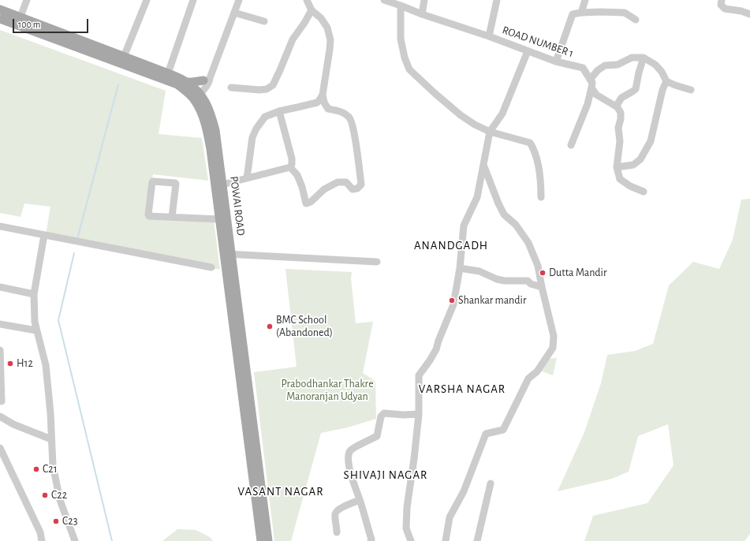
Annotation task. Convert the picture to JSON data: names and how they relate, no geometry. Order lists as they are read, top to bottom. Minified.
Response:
{"streets":{"main road":["POWAI ROAD"],"street":["ROAD NUMBER 1"]},"districts":["ANANDGADH","VARSHA NAGAR","SHIVAJI NAGAR","VASANT NAGAR"],"parks":["Prabodhankar Thakre Manoranjan Udyan"],"places":["Dutta Mandir","Shankar mandir","BMC School (Abandoned)","H12","C21","C22","C23"],"scale_bar":"100 m"}
